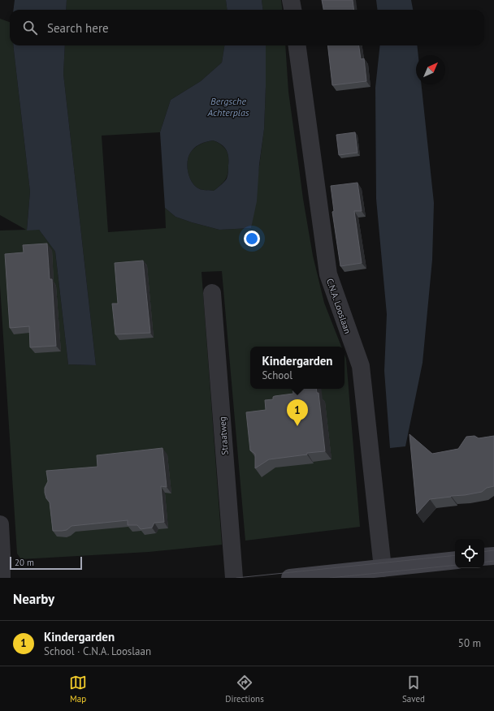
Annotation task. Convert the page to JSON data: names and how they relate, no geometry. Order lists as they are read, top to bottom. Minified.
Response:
{"streets":{"street":["C.N.A. Looslaan","Straatweg"]},"water":["Bergsche Achterplas"],"scale_bar":"20 m","north":"top right","page":{"search":"Search here","popup":["Kindergarden","School"],"pins":"1","scale":"20 m","heading":"Nearby","list":[{"mark":"1","name":"Kindergarden","note":"School · C.N.A. Looslaan","value":"50 m"}],"nav":["Map","Directions","Saved"]}}
